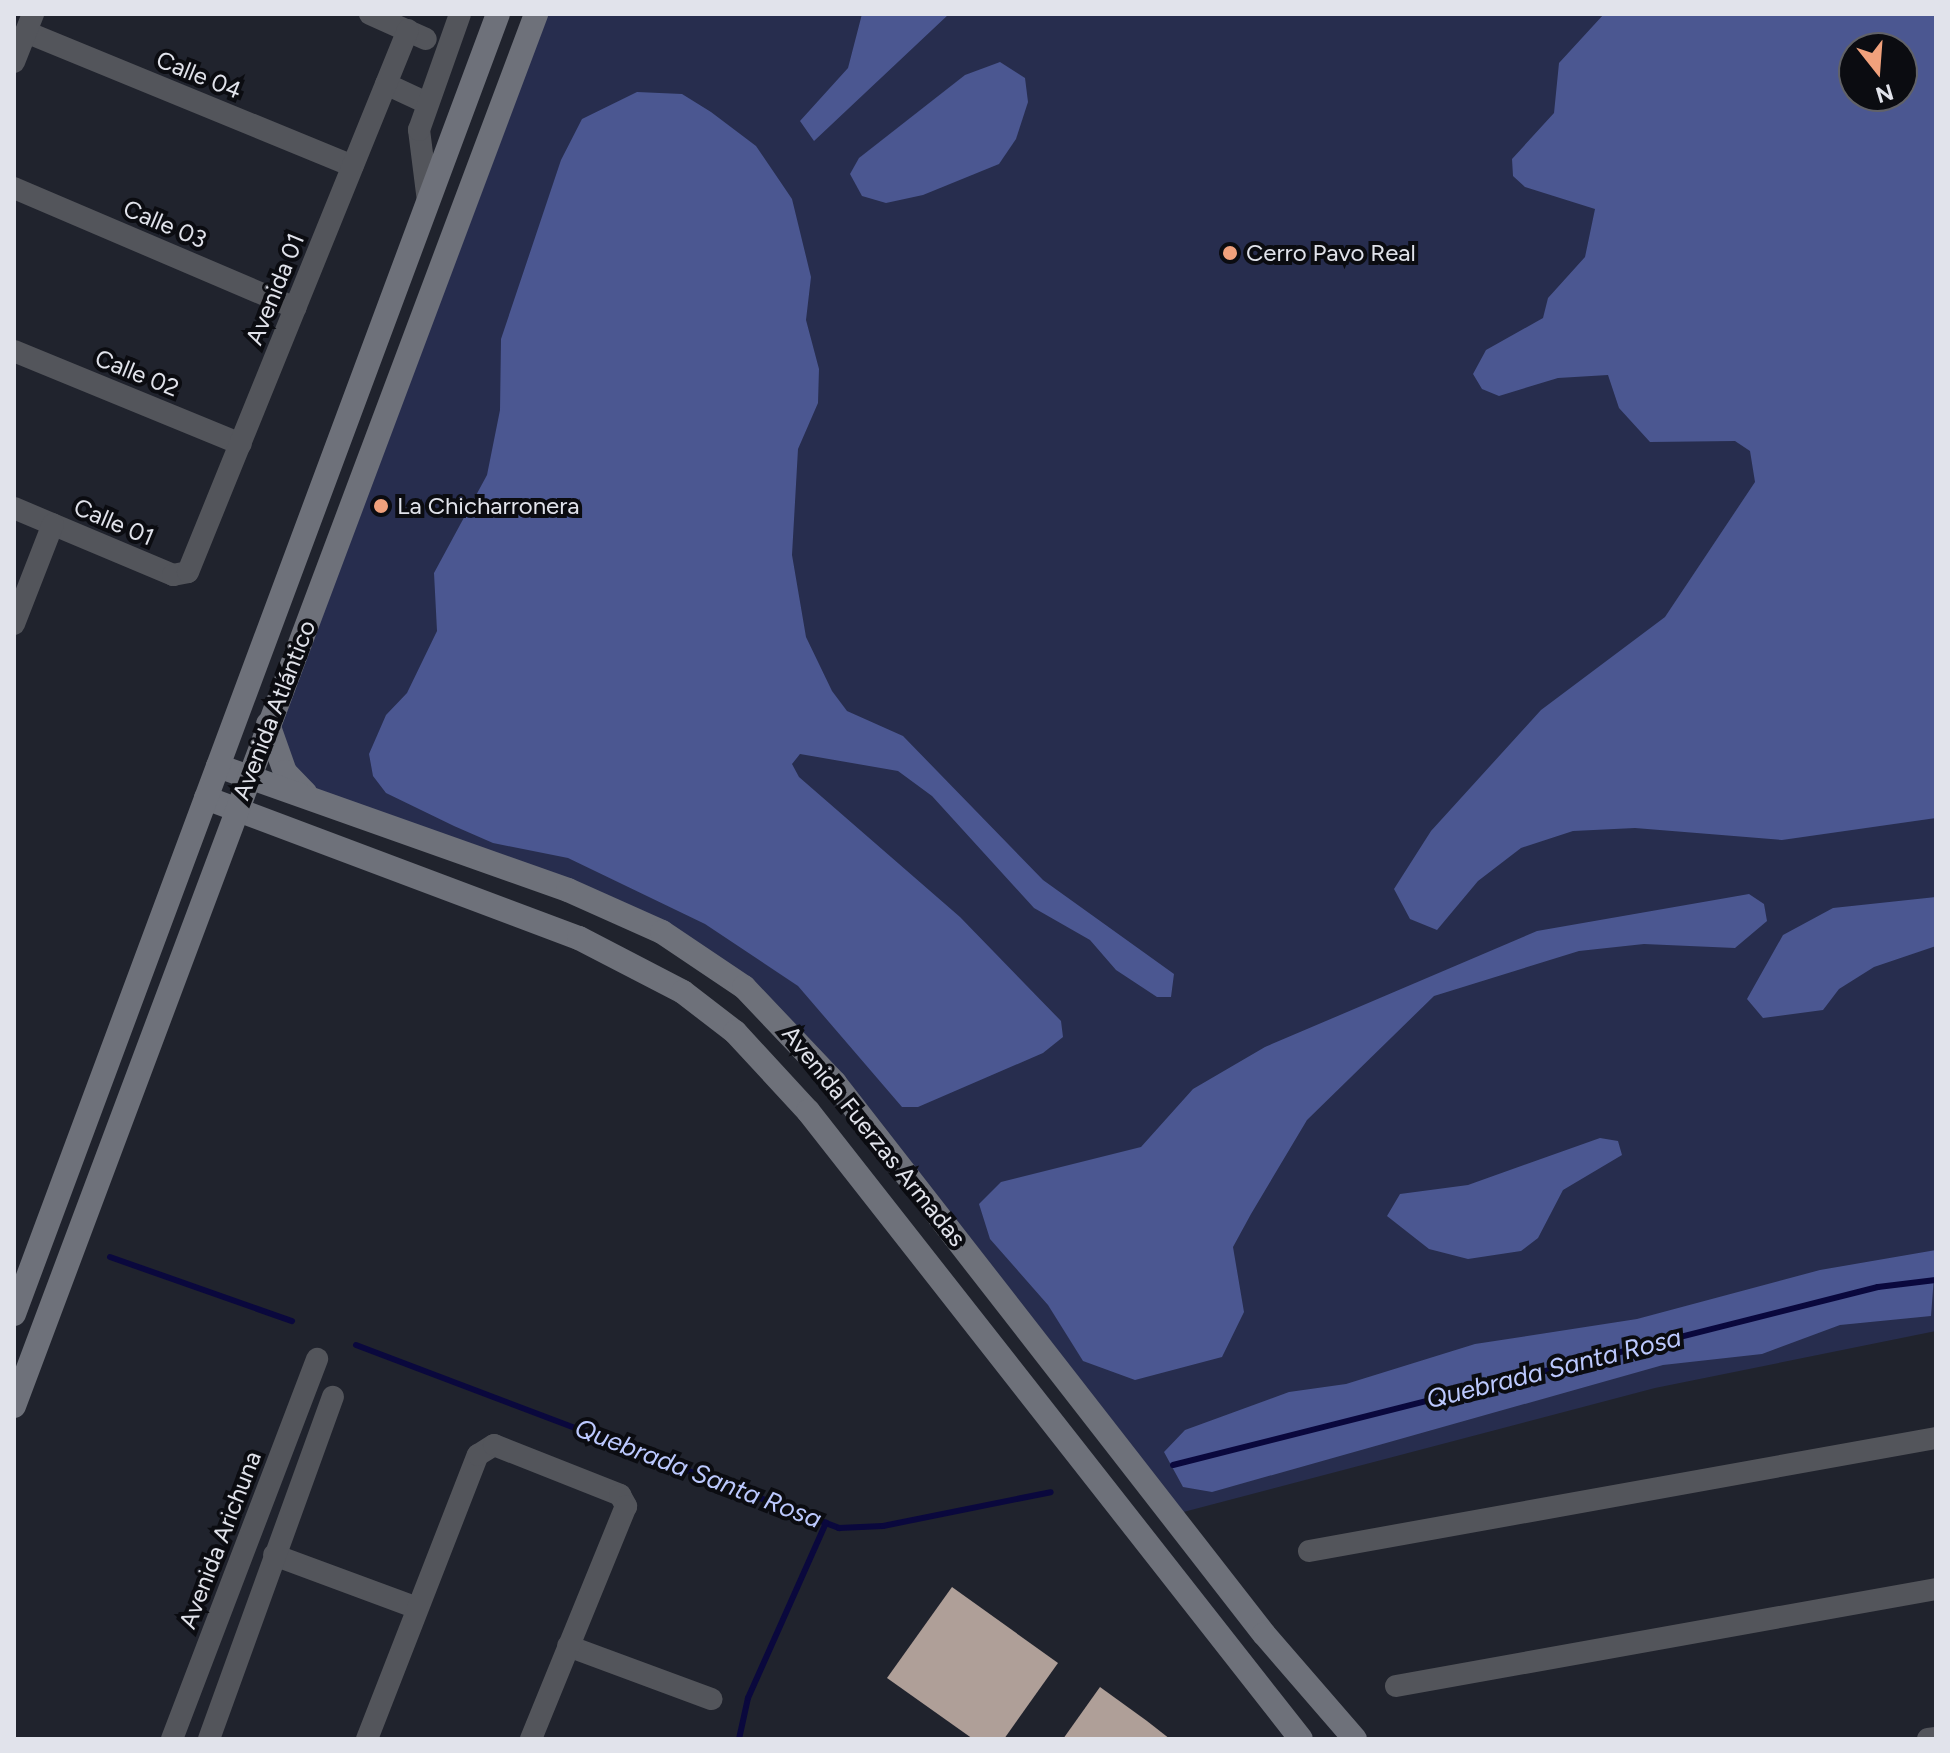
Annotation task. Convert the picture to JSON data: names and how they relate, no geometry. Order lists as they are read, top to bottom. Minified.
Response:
{"streets":{"main road":["Avenida Atlántico","Avenida Fuerzas Armadas"],"street":["Calle 04","Calle 03","Avenida 01","Calle 02","Calle 01","Avenida Arichuna"]},"crossings":[["Calle 04","Avenida 01"],["Calle 03","Avenida 01"],["Avenida 01","Calle 02"],["Avenida 01","Calle 01"],["Avenida Atlántico","Avenida Fuerzas Armadas"]],"water":["Quebrada Santa Rosa"],"places":["Cerro Pavo Real","La Chicharronera"],"north":"bottom"}
